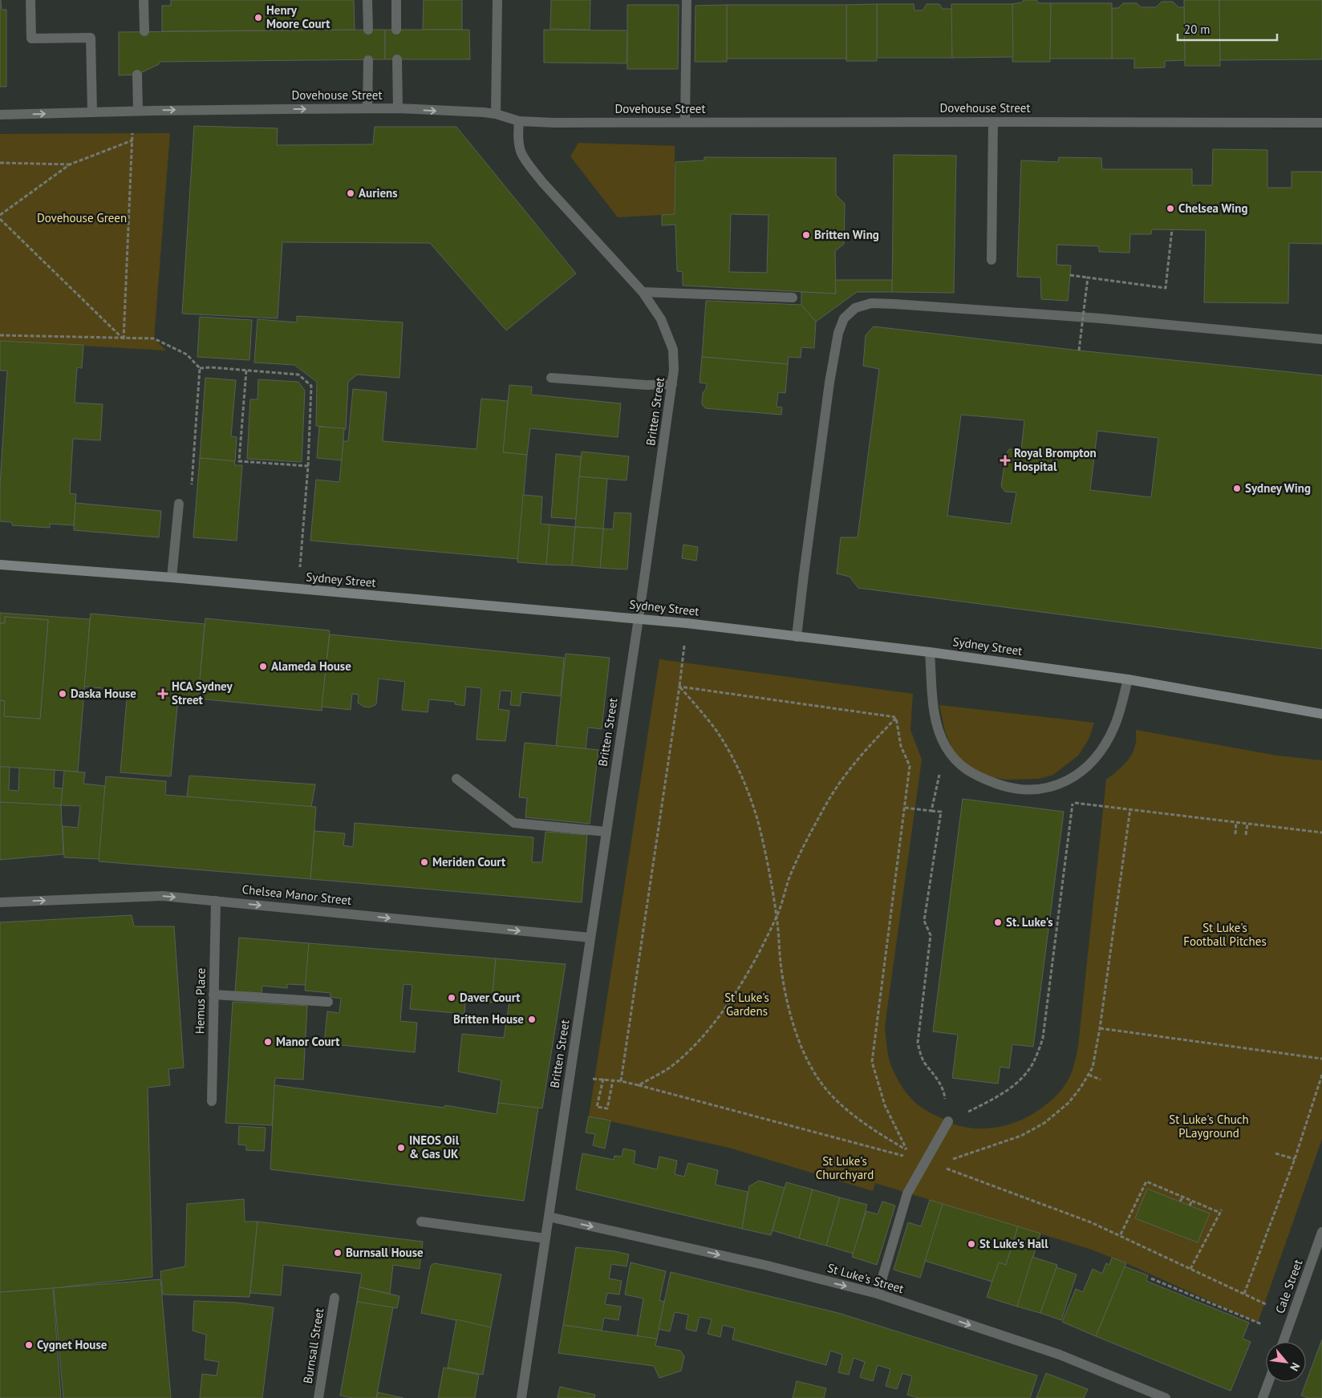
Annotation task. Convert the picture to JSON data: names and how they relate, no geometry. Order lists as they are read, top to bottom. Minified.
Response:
{"streets":{"main road":["Sydney Street"],"street":["Dovehouse Street","Britten Street","Chelsea Manor Street","Hemus Place","St Luke's Street","Cale Street","Burnsall Street"]},"crossings":[["Dovehouse Street","Britten Street"],["Britten Street","Sydney Street"],["Britten Street","Chelsea Manor Street"],["Britten Street","St Luke's Street"],["Chelsea Manor Street","Hemus Place"]],"one_way":["Chelsea Manor Street","St Luke's Street"],"parks":["Dovehouse Green","St Luke's Football Pitches","St Luke's Gardens","St Luke's Chuch PLayground","St Luke's Churchyard"],"places":{"other":["Henry Moore Court","Auriens","Chelsea Wing","Britten Wing","Sydney Wing","Alameda House","Daska House","Meriden Court","St. Luke's","Daver Court","Britten House","Manor Court","INEOS Oil & Gas UK","St Luke's Hall","Burnsall House","Cygnet House"],"health":["Royal Brompton Hospital","HCA Sydney Street"]},"scale_bar":"20 m","north":"bottom right"}
